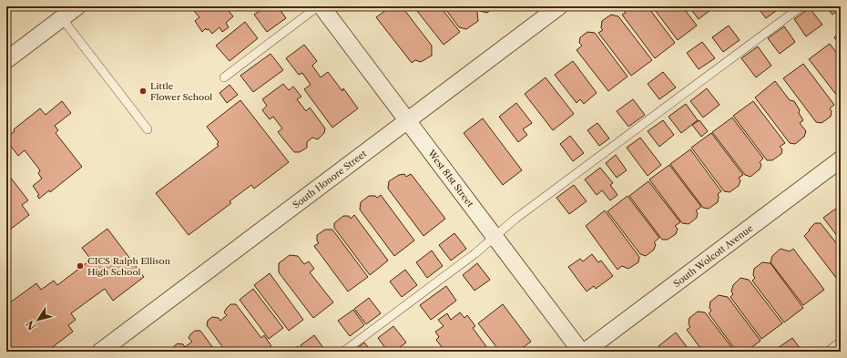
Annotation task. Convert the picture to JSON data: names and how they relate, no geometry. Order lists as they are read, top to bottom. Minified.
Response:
{"streets":{"street":["West 81st Street","South Honore Street","South Wolcott Avenue"]},"crossings":[["West 81st Street","South Honore Street"]],"places":["Little Flower School","CICS Ralph Ellison High School"],"north":"bottom left"}
